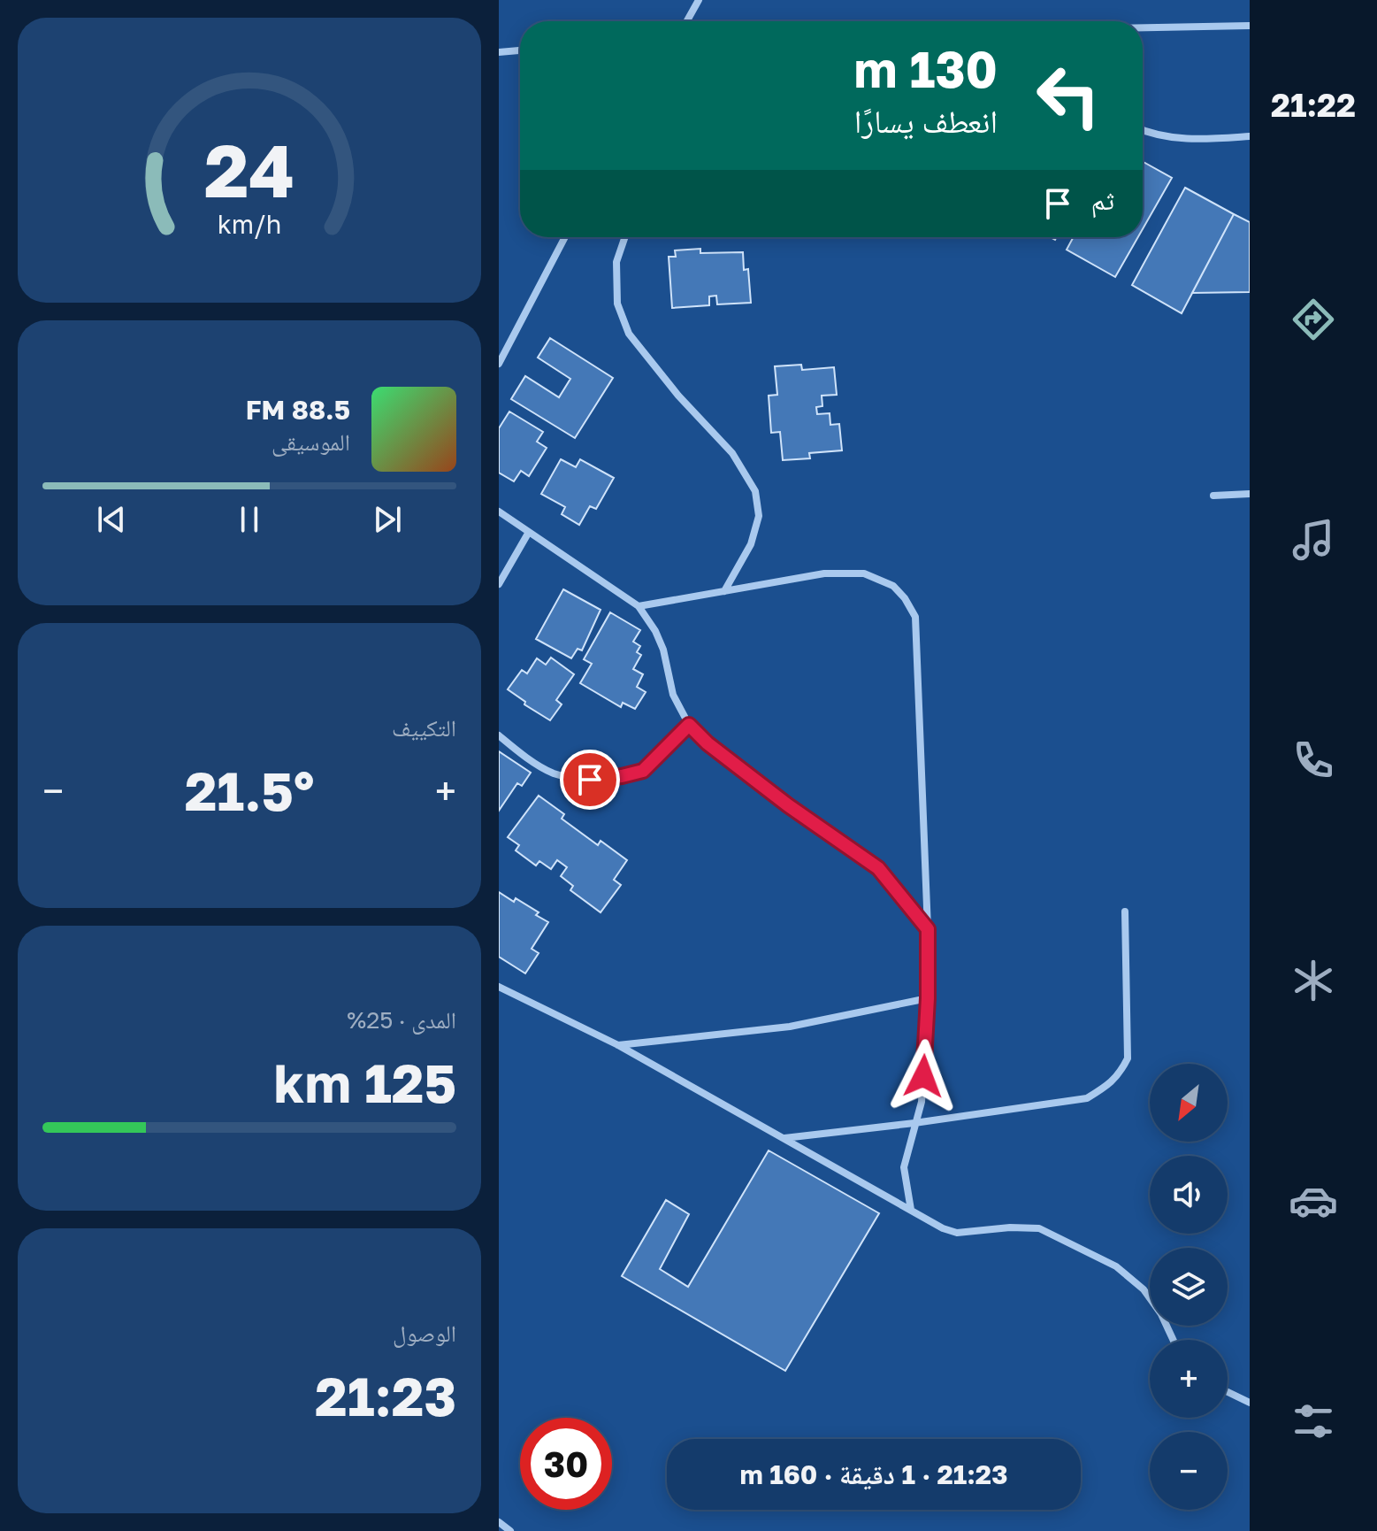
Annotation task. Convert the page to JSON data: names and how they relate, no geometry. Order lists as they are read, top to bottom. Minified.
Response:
{"north":"bottom left","page":{"tabs":"21:22","turn":["130 m","انعطف يسارًا"],"then":"ثم","song":["88.5 FM","الموسيقى"],"tile":["التكييف",["المدى · 25%","125 km"],["الوصول","21:23"]],"heat":["−","21.5°","+"],"map_buttons":["+","−"],"limit":"30","trip":"21:23 · 1 دقيقة · 160 m","gauge":["24","km/h"]}}
